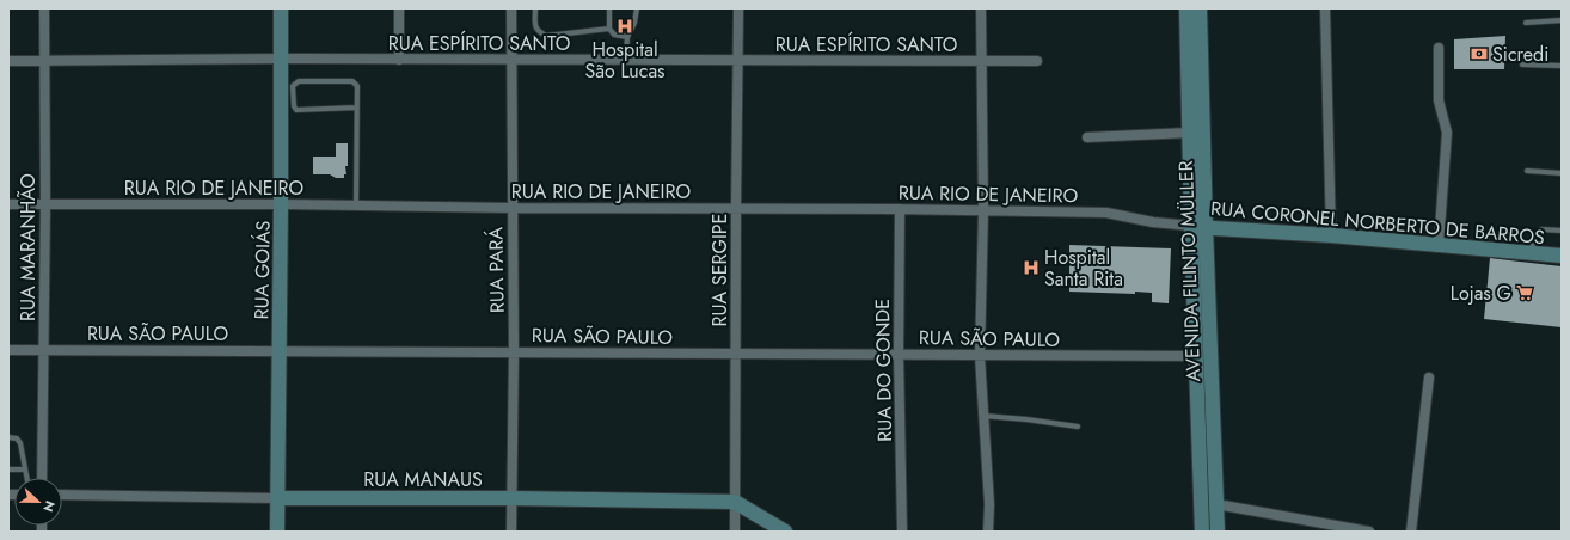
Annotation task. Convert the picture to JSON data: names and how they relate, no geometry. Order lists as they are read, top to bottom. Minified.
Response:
{"streets":{"main road":["RUA CORONEL NORBERTO DE BARROS","RUA GOIÁS","AVENIDA FILINTO MÜLLER","RUA MANAUS"],"street":["RUA ESPÍRITO SANTO","RUA RIO DE JANEIRO","RUA MARANHÃO","RUA PARÁ","RUA SERGIPE","RUA SÃO PAULO","RUA DO GONDE"]},"crossings":[["RUA ESPÍRITO SANTO","RUA MARANHÃO"],["RUA ESPÍRITO SANTO","RUA GOIÁS"],["RUA ESPÍRITO SANTO","RUA PARÁ"],["RUA ESPÍRITO SANTO","RUA SERGIPE"],["RUA RIO DE JANEIRO","RUA CORONEL NORBERTO DE BARROS"],["RUA RIO DE JANEIRO","RUA MARANHÃO"],["RUA RIO DE JANEIRO","RUA GOIÁS"],["RUA RIO DE JANEIRO","RUA PARÁ"],["RUA RIO DE JANEIRO","RUA SERGIPE"],["RUA RIO DE JANEIRO","AVENIDA FILINTO MÜLLER"],["RUA RIO DE JANEIRO","RUA DO GONDE"],["RUA CORONEL NORBERTO DE BARROS","AVENIDA FILINTO MÜLLER"],["RUA MARANHÃO","RUA SÃO PAULO"],["RUA GOIÁS","RUA SÃO PAULO"],["RUA GOIÁS","RUA MANAUS"],["RUA PARÁ","RUA SÃO PAULO"],["RUA PARÁ","RUA MANAUS"],["RUA SERGIPE","RUA SÃO PAULO"],["RUA SERGIPE","RUA MANAUS"],["AVENIDA FILINTO MÜLLER","RUA SÃO PAULO"],["RUA SÃO PAULO","RUA DO GONDE"]],"places":{"hospital":["Hospital São Lucas","Hospital Santa Rita"],"bank":["Sicredi"],"supermarket":["Lojas G"]},"north":"right"}
